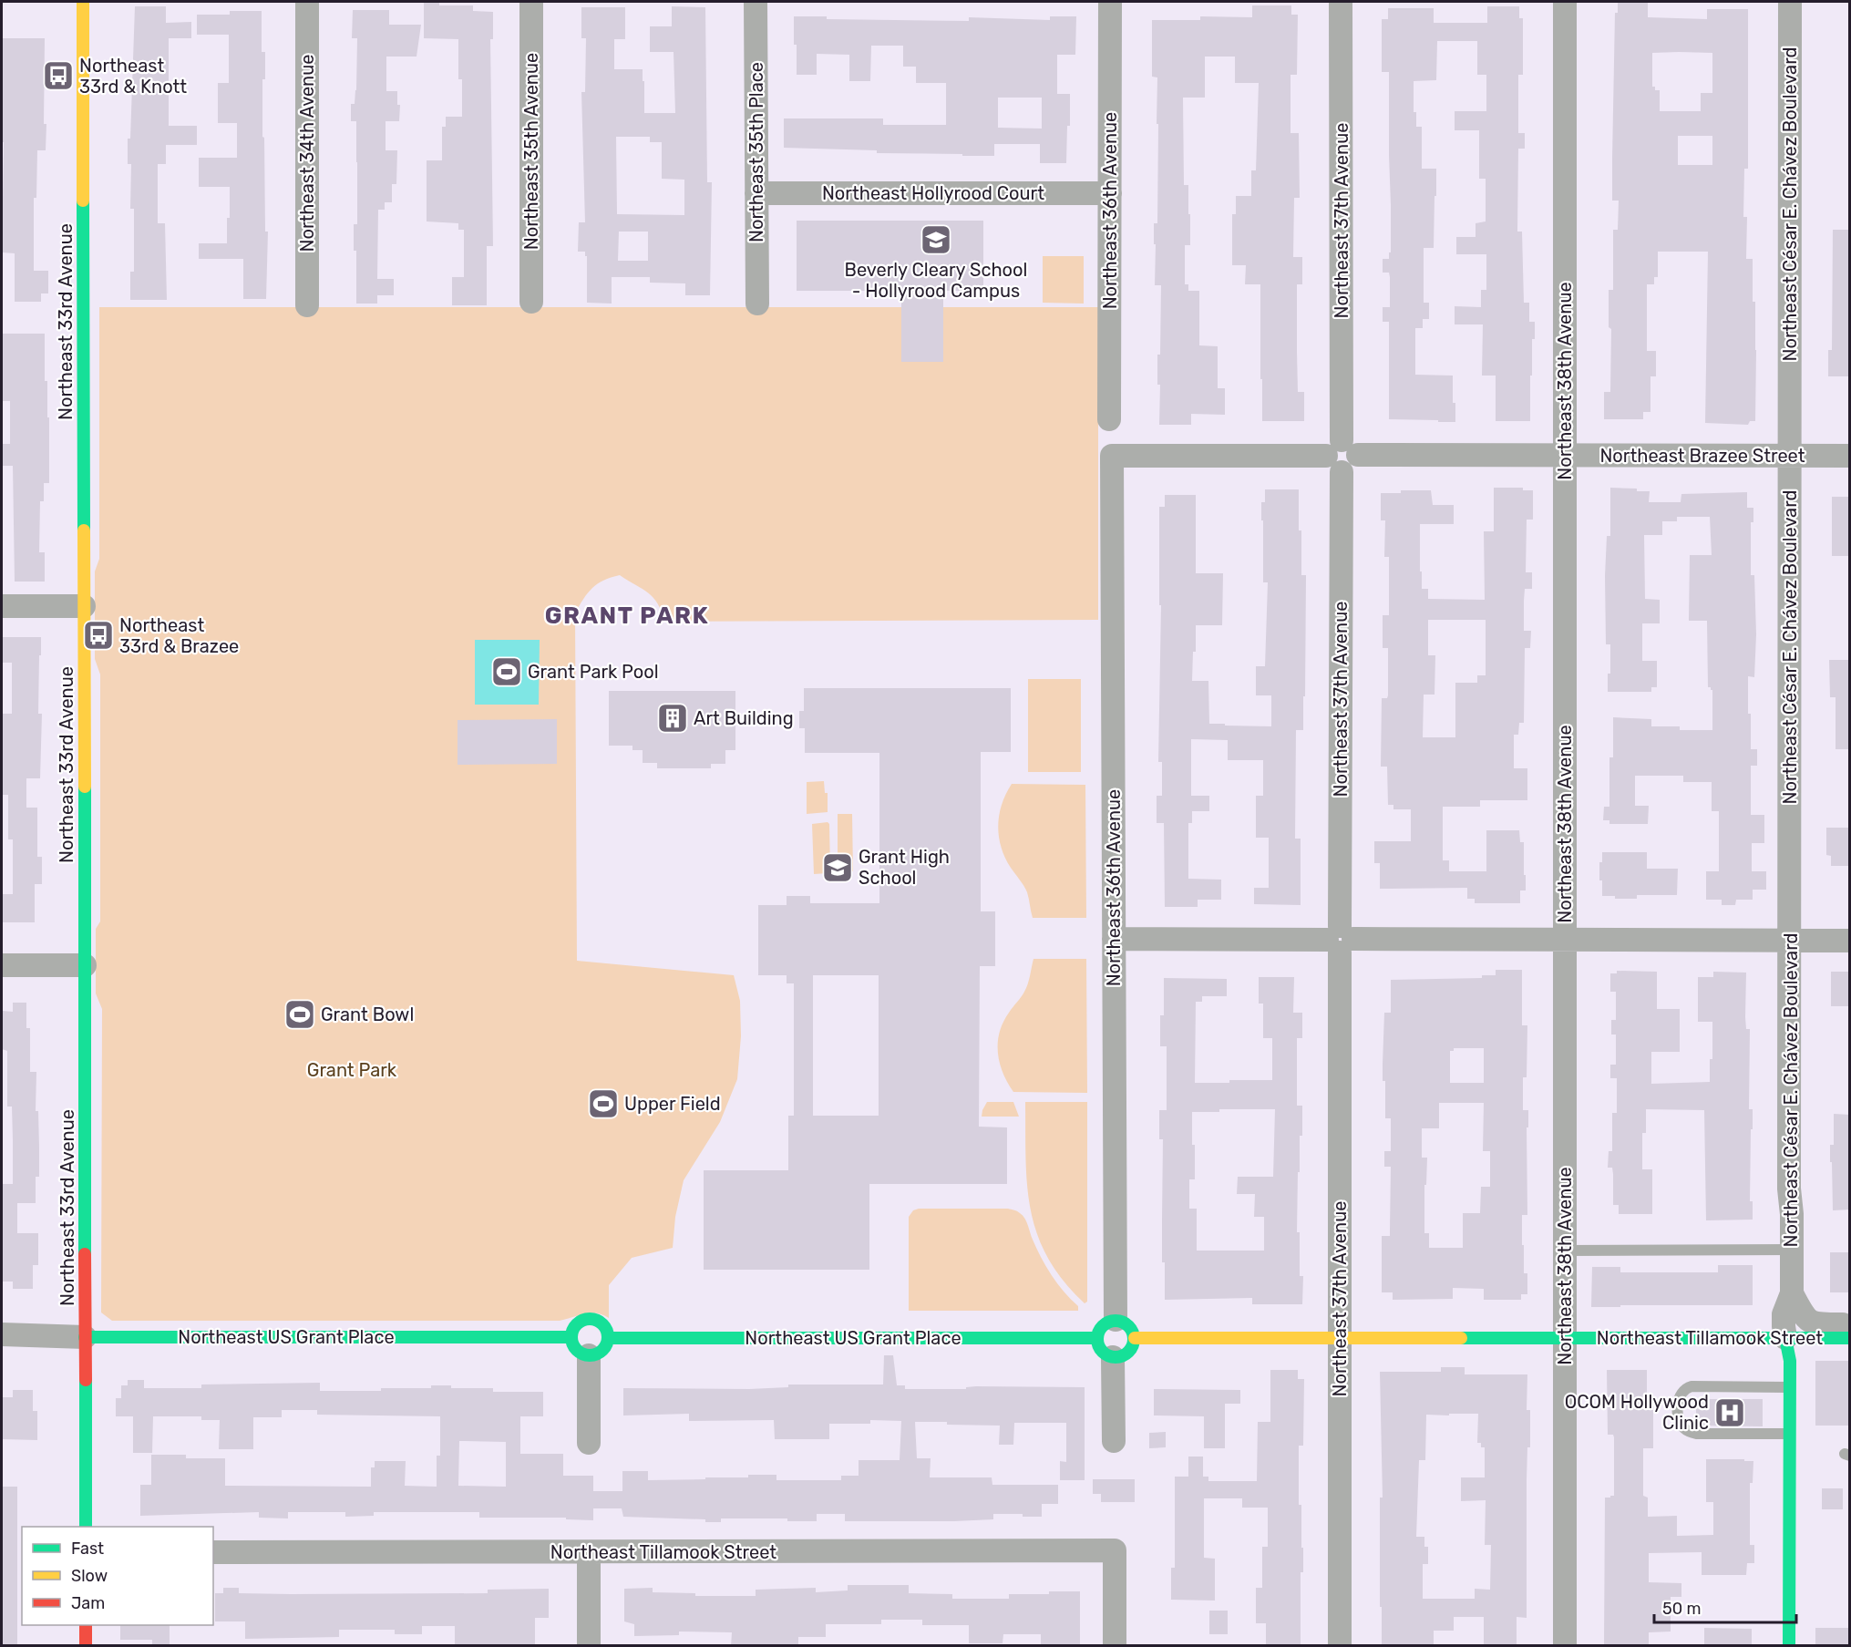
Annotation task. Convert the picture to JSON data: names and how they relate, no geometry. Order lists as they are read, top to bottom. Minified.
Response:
{"streets":{"street":["Northeast 35th Avenue","Northeast 35th Place","Northeast 34th Avenue","Northeast Hollyrood Court","Northeast César E. Chávez Boulevard","Northeast 36th Avenue","Northeast 37th Avenue","Northeast 33rd Avenue","Northeast 38th Avenue","Northeast Brazee Street","Northeast US Grant Place","Northeast Tillamook Street"]},"crossings":[["Northeast 35th Place","Northeast Hollyrood Court"],["Northeast Hollyrood Court","Northeast 36th Avenue"],["Northeast César E. Chávez Boulevard","Northeast Brazee Street"],["Northeast César E. Chávez Boulevard","Northeast Tillamook Street"],["Northeast 36th Avenue","Northeast Brazee Street"],["Northeast 36th Avenue","Northeast US Grant Place"],["Northeast 37th Avenue","Northeast Brazee Street"],["Northeast 37th Avenue","Northeast Tillamook Street"],["Northeast 33rd Avenue","Northeast US Grant Place"],["Northeast 38th Avenue","Northeast Brazee Street"],["Northeast 38th Avenue","Northeast Tillamook Street"]],"districts":["GRANT PARK"],"parks":["Grant Park"],"places":{"bus stop":["Northeast 33rd & Knott","Northeast 33rd & Brazee"],"school or university":["Beverly Cleary School - Hollyrood Campus","Grant High School"],"sports":["Grant Park Pool","Grant Bowl","Upper Field"],"building":["Art Building"],"hospital":["OCOM Hollywood Clinic"]},"legend":["Fast","Slow","Jam"],"scale_bar":"50 m"}
